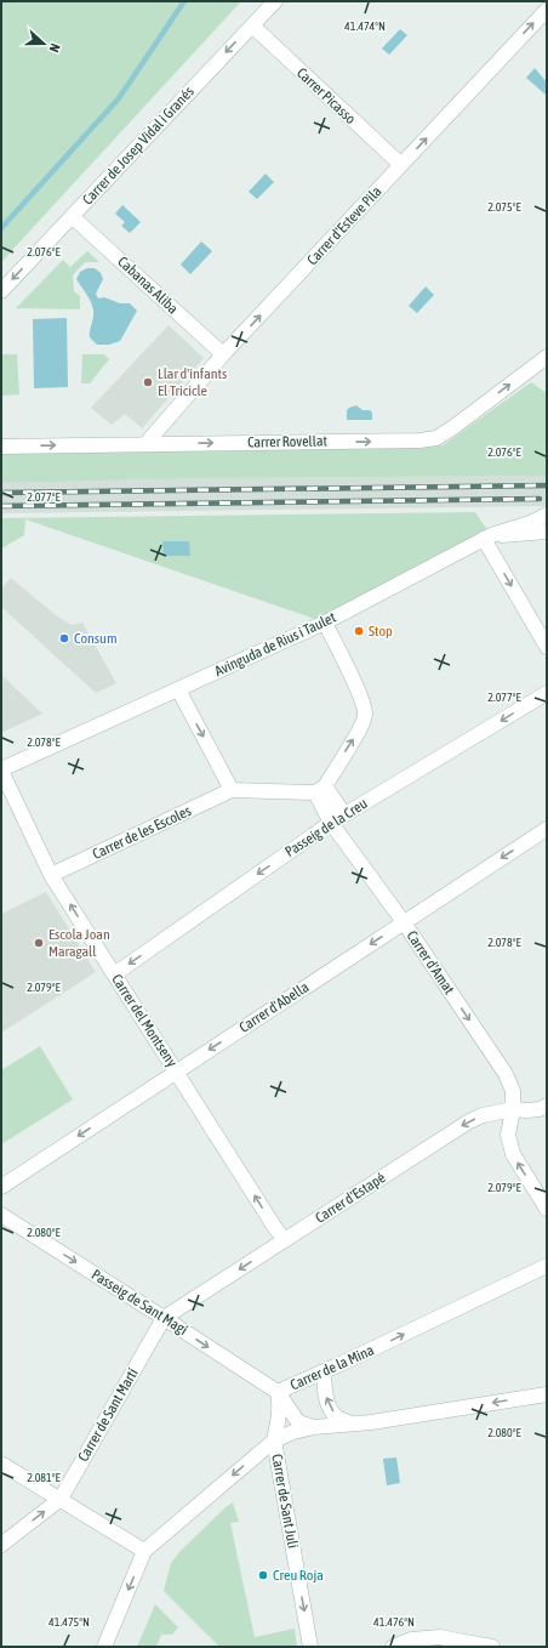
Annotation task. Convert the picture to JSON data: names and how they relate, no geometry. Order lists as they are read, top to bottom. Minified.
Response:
{"streets":{"street":["Carrer Picasso","Carrer de Josep Vidal i Granés","Carrer d'Esteve Pila","Cabanas Aliba","Carrer Rovellat","Avinguda de Rius i Taulet","Passeig de la Creu","Carrer de les Escoles","Carrer d'Amat","Carrer d'Abella","Carrer del Montseny","Carrer d'Estapé","Passeig de Sant Magí","Carrer de la Mina","Carrer de Sant Martí","Carrer de Sant Juli"]},"crossings":[["Carrer Picasso","Carrer de Josep Vidal i Granés"],["Carrer Picasso","Carrer d'Esteve Pila"],["Carrer de Josep Vidal i Granés","Cabanas Aliba"],["Carrer d'Esteve Pila","Cabanas Aliba"],["Carrer d'Esteve Pila","Carrer Rovellat"],["Avinguda de Rius i Taulet","Carrer del Montseny"],["Passeig de la Creu","Carrer d'Amat"],["Passeig de la Creu","Carrer del Montseny"],["Carrer de les Escoles","Carrer del Montseny"],["Carrer d'Amat","Carrer d'Abella"],["Carrer d'Amat","Carrer d'Estapé"],["Carrer d'Abella","Carrer del Montseny"],["Carrer del Montseny","Carrer d'Estapé"],["Carrer d'Estapé","Passeig de Sant Magí"],["Carrer d'Estapé","Carrer de Sant Martí"],["Passeig de Sant Magí","Carrer de la Mina"],["Passeig de Sant Magí","Carrer de Sant Martí"],["Carrer de la Mina","Carrer de Sant Juli"]],"one_way":["Carrer de Josep Vidal i Granés","Carrer d'Esteve Pila","Carrer Rovellat","Passeig de la Creu","Carrer d'Abella","Carrer del Montseny","Carrer d'Estapé","Passeig de Sant Magí","Carrer de Sant Juli"],"places":["Llar d'infants El Tricicle","Stop","Consum","Escola Joan Maragall","Creu Roja"],"north":"right","coordinates":["41.474°N","2.075°E","2.076°E","2.077°E","2.078°E","2.079°E","2.080°E","2.081°E","41.475°N","41.476°N"]}
